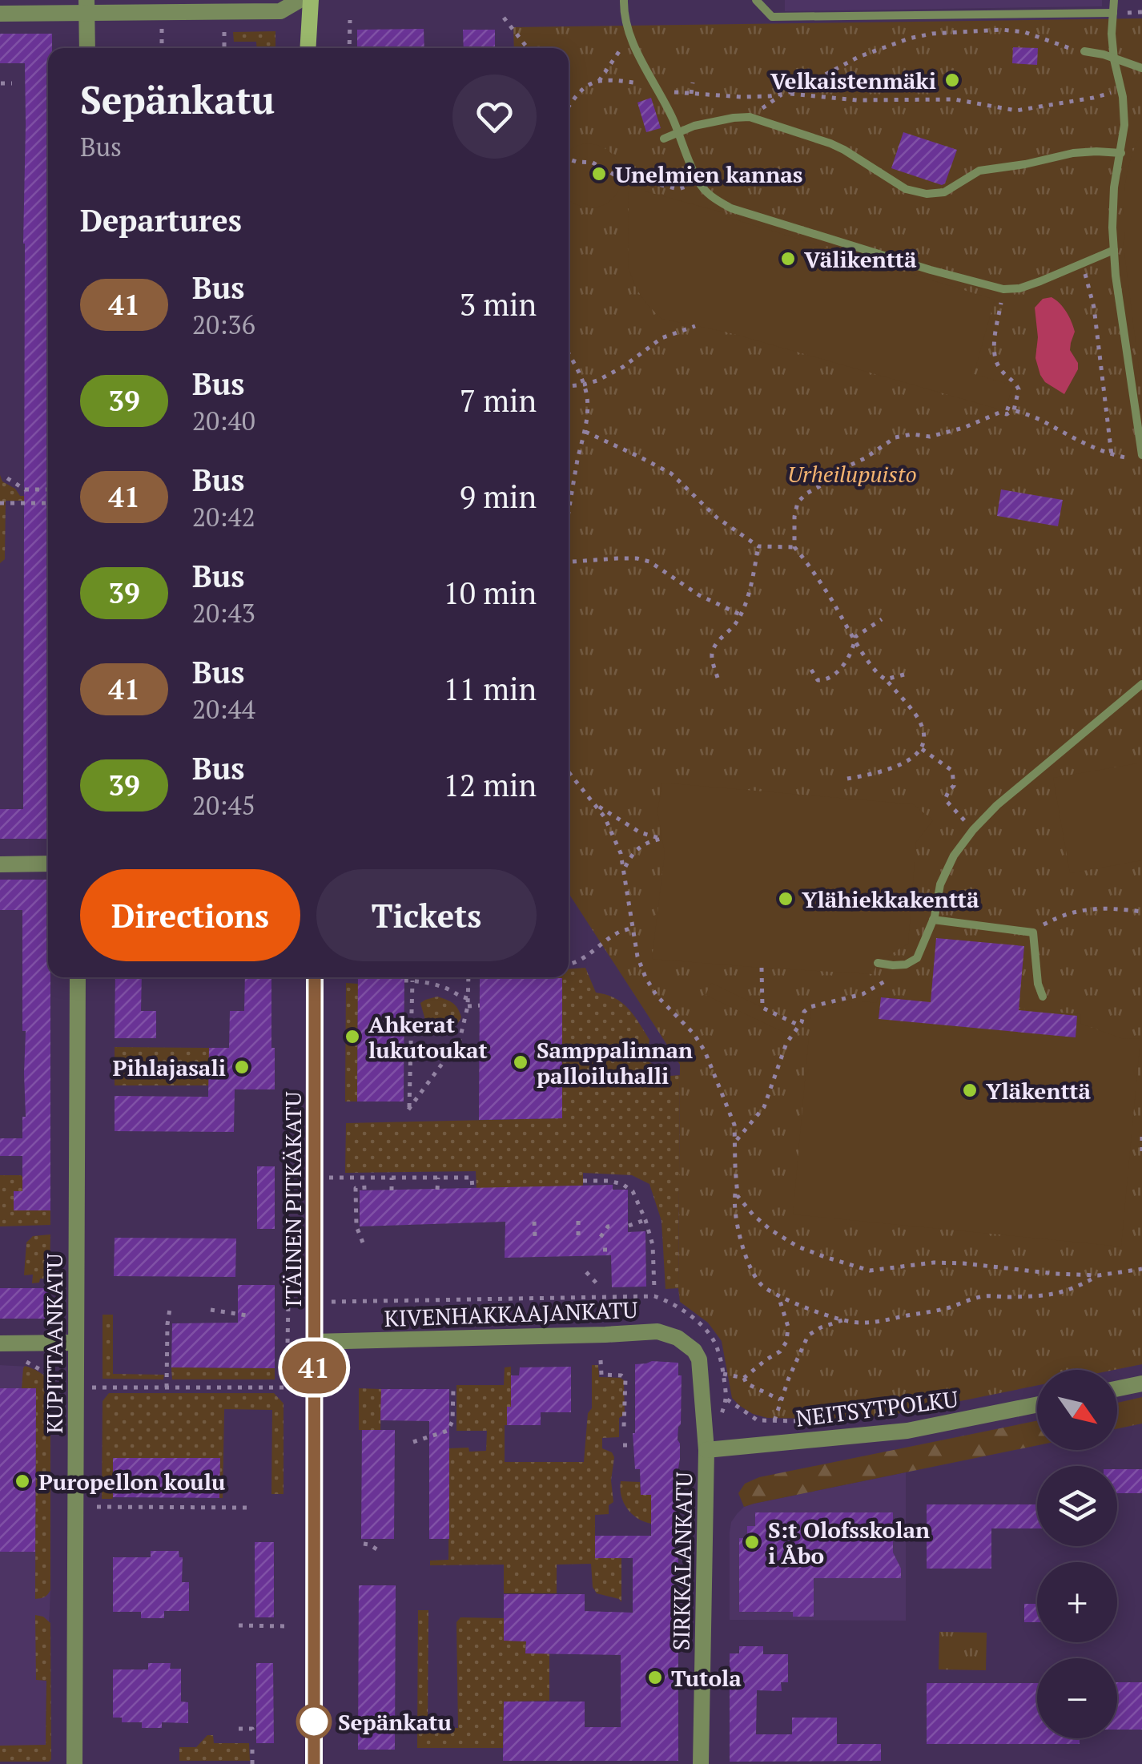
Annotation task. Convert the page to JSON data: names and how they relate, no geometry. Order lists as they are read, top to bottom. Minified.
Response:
{"streets":{"main road":["ITÄINEN PITKÄKATU"],"street":["KIVENHAKKAAJANKATU","KUPITTAANKATU","NEITSYTPOLKU","SIRKKALANKATU"]},"crossings":[["ITÄINEN PITKÄKATU","KIVENHAKKAAJANKATU"],["KIVENHAKKAAJANKATU","SIRKKALANKATU"],["NEITSYTPOLKU","SIRKKALANKATU"]],"parks":["Urheilupuisto"],"places":["Velkaistenmäki","Unelmien kannas","Välikenttä","Ylähiekkakenttä","Ahkerat lukutoukat","Samppalinnan palloiluhalli","Pihlajasali","Yläkenttä","Puropellon koulu","S:t Olofsskolan i Åbo","Tutola","Sepänkatu"],"lines":["bus line 41"],"north":"bottom right","page":{"on_map":"41","heading":[["Sepänkatu","Bus"],"Departures"],"list":[{"mark":"41","name":"Bus","note":"20:36","value":"3 min"},{"mark":"39","name":"Bus","note":"20:40","value":"7 min"},{"mark":"41","name":"Bus","note":"20:42","value":"9 min"},{"mark":"39","name":"Bus","note":"20:43","value":"10 min"},{"mark":"41","name":"Bus","note":"20:44","value":"11 min"},{"mark":"39","name":"Bus","note":"20:45","value":"12 min"}],"buttons":["Directions","Tickets"],"map_buttons":["+","−"]}}
